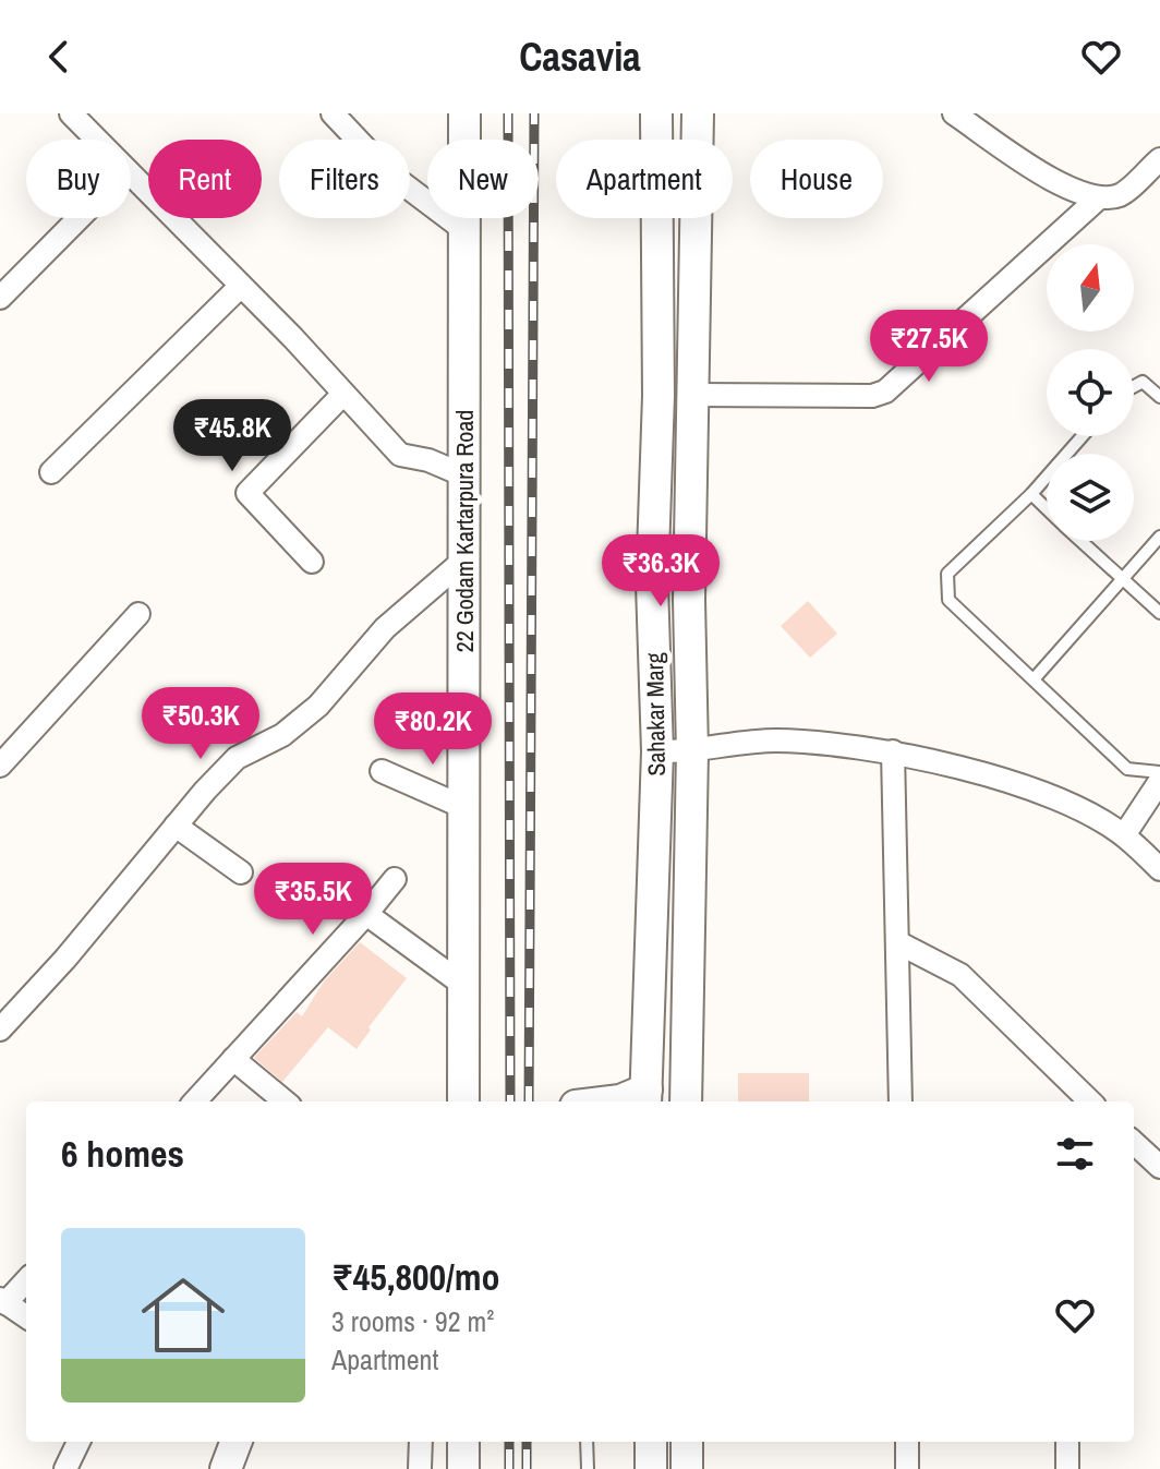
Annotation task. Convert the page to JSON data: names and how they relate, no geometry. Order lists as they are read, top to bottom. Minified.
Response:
{"streets":{"street":["22 Godam Kartarpura Road","Sahakar Marg"]},"north":"top","page":{"header":"Casavia","chip":["Buy","Rent","Filters","New","Apartment","House"],"price":["₹27.5K","₹45.8K","₹36.3K","₹50.3K","₹80.2K","₹35.5K"],"heading":"6 homes","list":[{"name":"₹45,800/mo","note":"3 rooms · 92 m² · Apartment"}]}}
